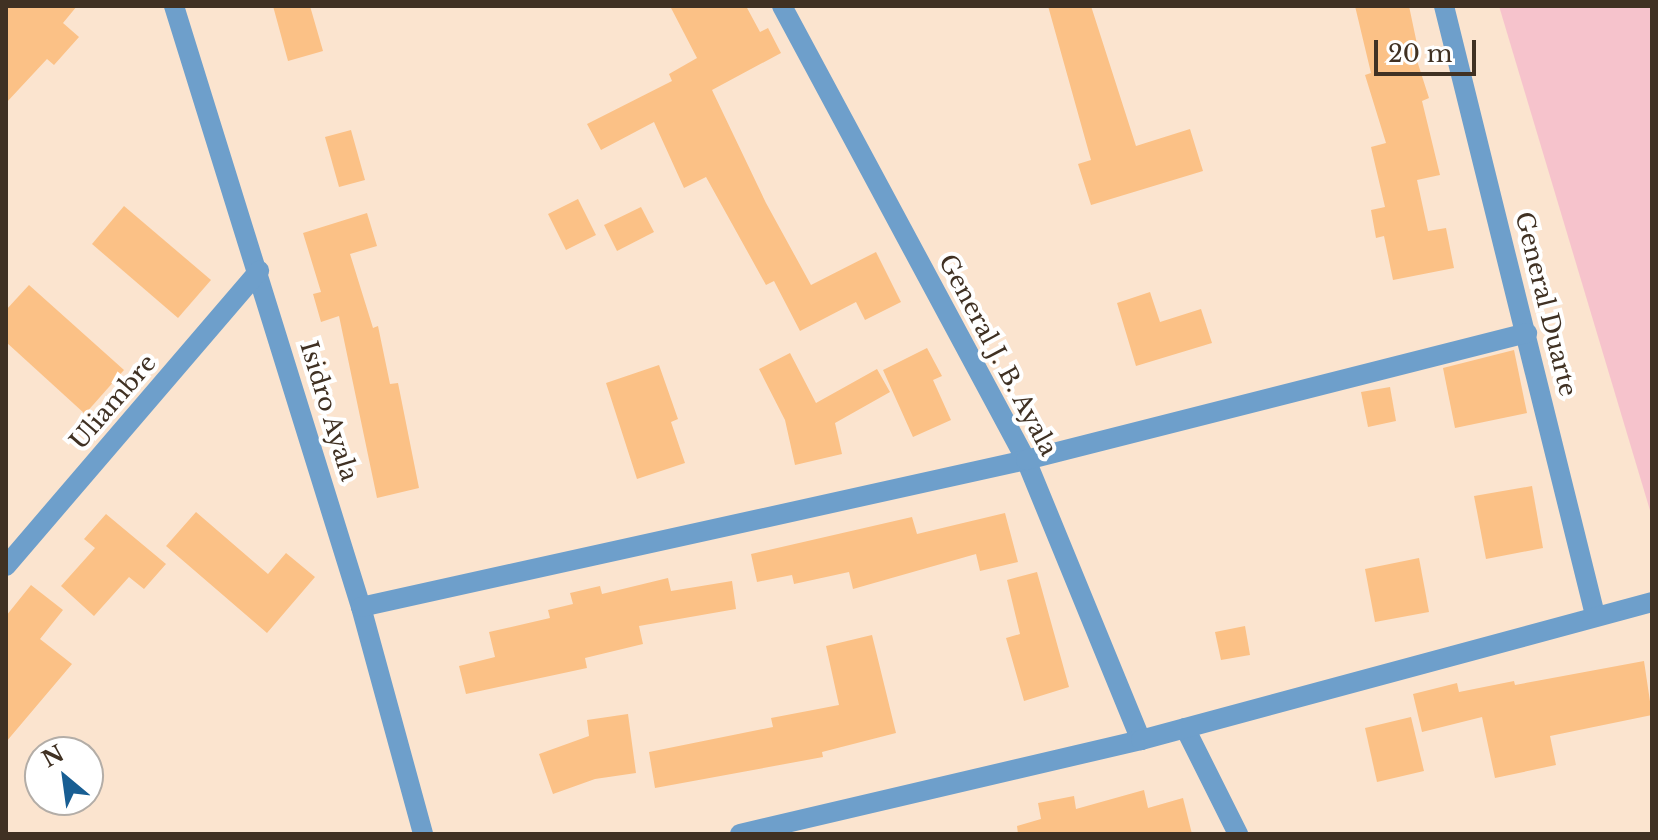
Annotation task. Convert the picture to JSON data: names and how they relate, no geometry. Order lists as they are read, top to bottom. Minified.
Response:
{"streets":{"street":["General Duarte","General J. B. Ayala","Uliambre","Isidro Ayala"]},"crossings":[["Uliambre","Isidro Ayala"]],"scale_bar":"20 m","north":"top left"}
